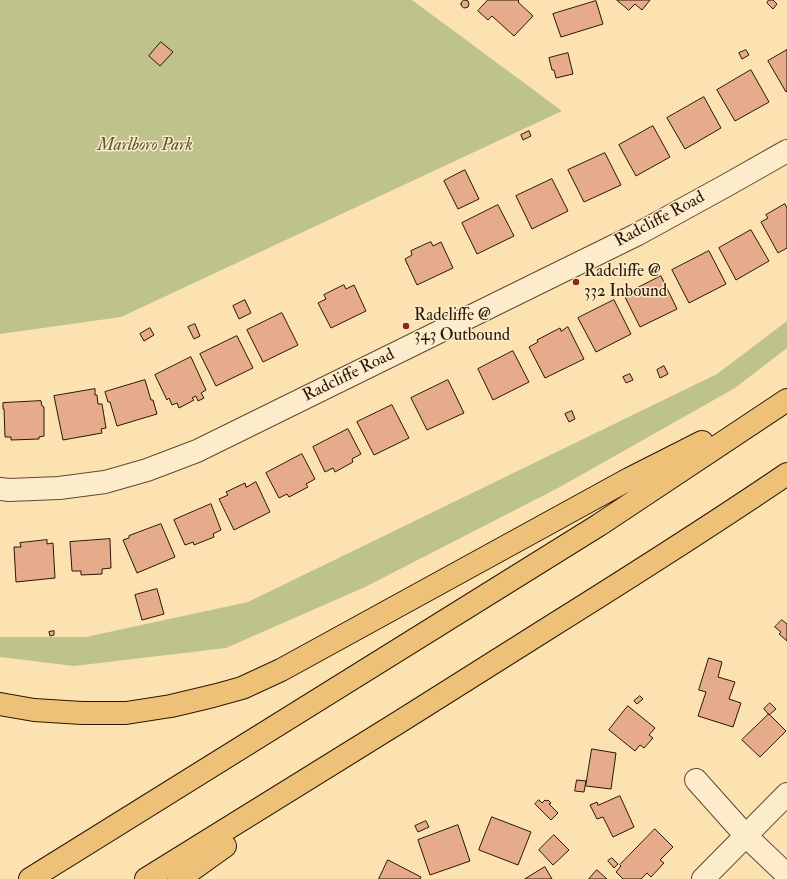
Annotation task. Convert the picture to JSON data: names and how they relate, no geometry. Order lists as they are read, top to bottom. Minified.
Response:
{"streets":{"street":["Radcliffe Road"]},"parks":["Marlboro Park"],"places":["Radcliffe @ 332 Inbound","Radcliffe @ 343 Outbound"]}
